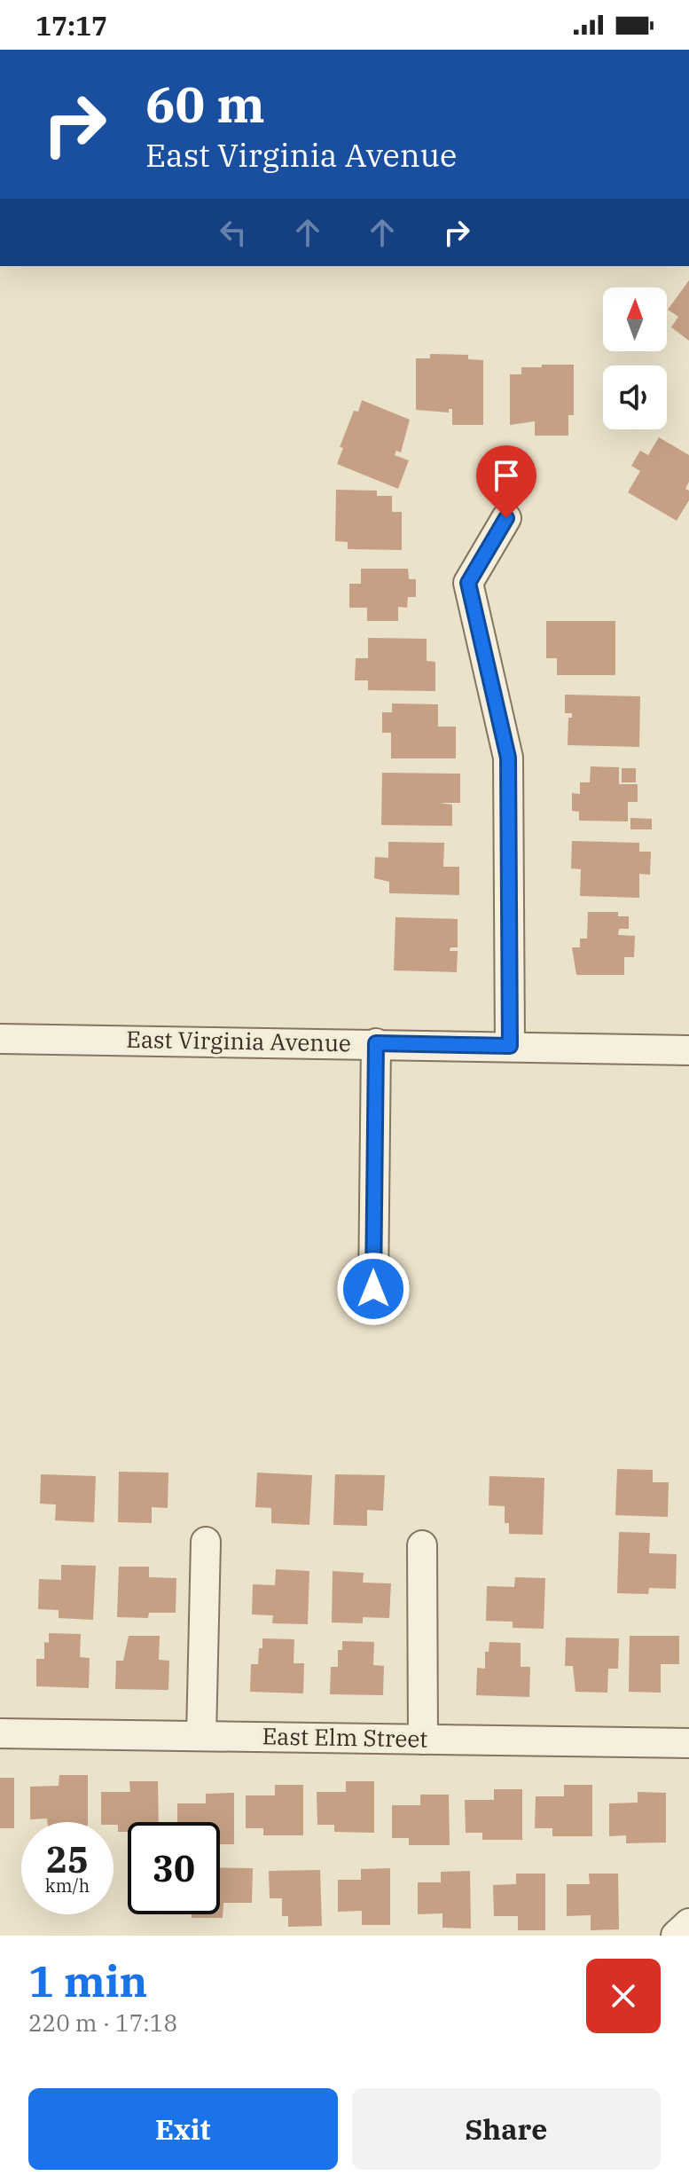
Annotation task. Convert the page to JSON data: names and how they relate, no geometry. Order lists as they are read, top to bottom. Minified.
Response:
{"streets":{"street":["East Virginia Avenue","East Elm Street"]},"north":"top","page":{"status":"17:17","turn":["60 m","East Virginia Avenue"],"speed":"25 km/h","limit":"30","heading":["1 min","220 m · 17:18"],"buttons":["Exit","Share"]}}
